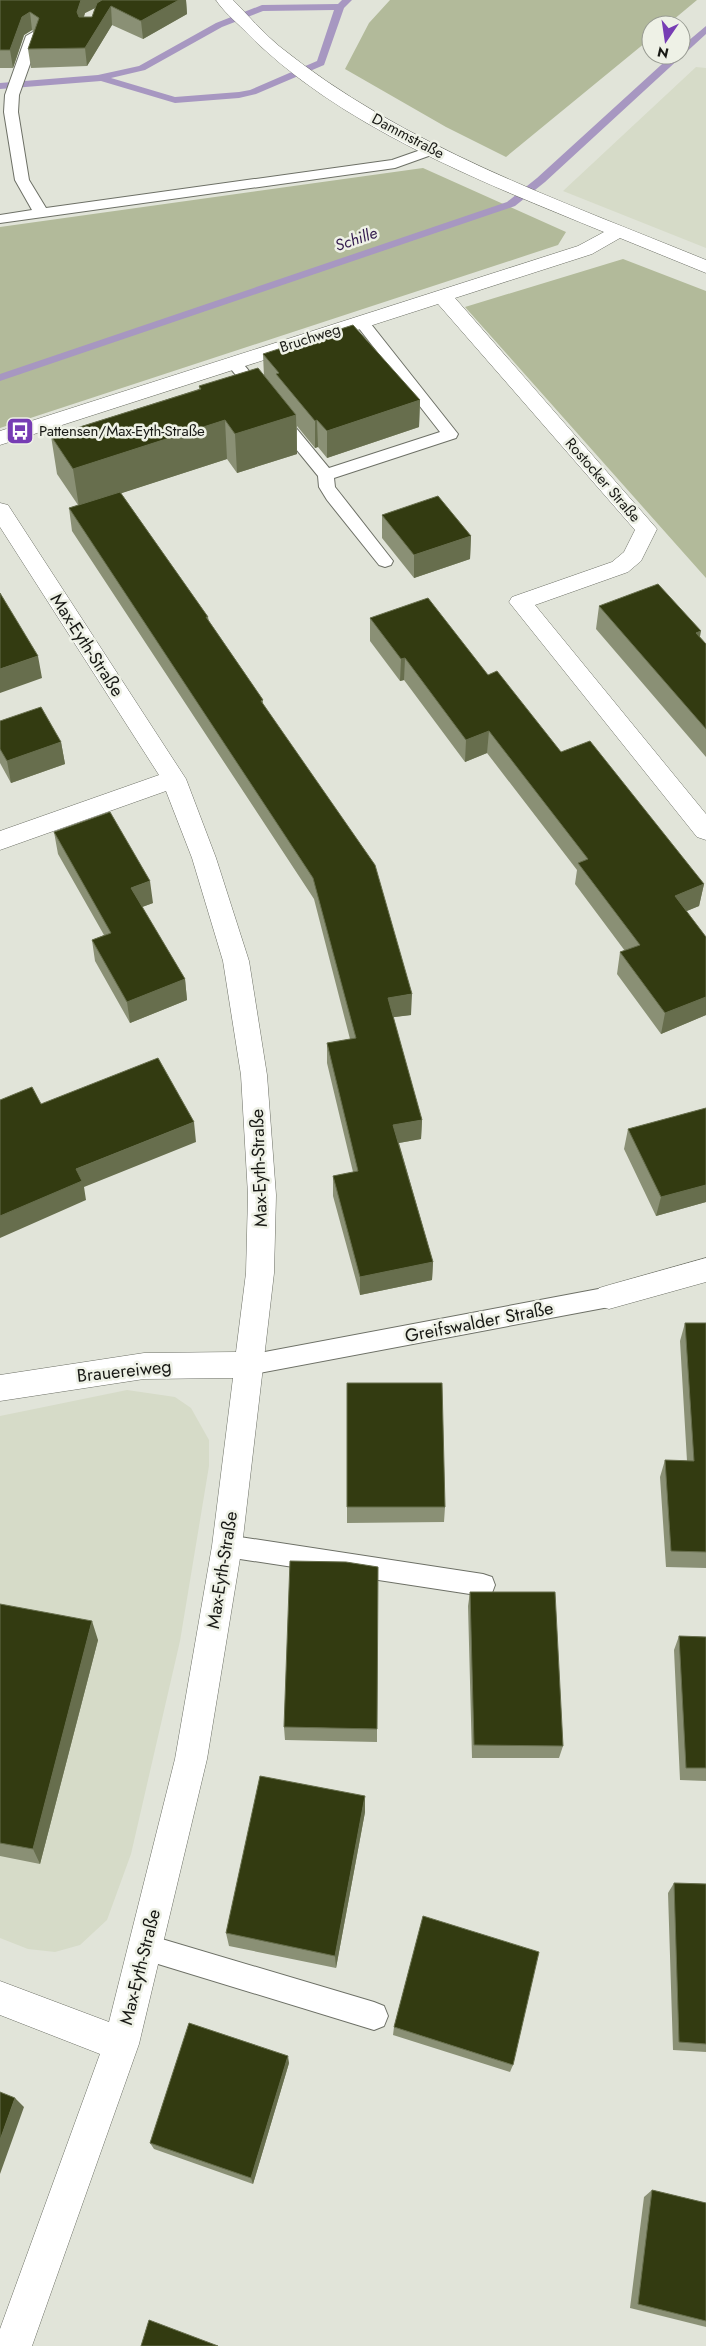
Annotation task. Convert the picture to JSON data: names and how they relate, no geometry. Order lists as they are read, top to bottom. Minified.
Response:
{"streets":{"street":["Dammstraße","Bruchweg","Rostocker Straße","Max-Eyth-Straße","Greifswalder Straße","Brauereiweg"]},"crossings":[["Dammstraße","Bruchweg"],["Bruchweg","Rostocker Straße"],["Max-Eyth-Straße","Greifswalder Straße"],["Max-Eyth-Straße","Brauereiweg"],["Greifswalder Straße","Brauereiweg"]],"water":["Schille"],"places":{"bus stop":["Pattensen/Max-Eyth-Straße"]},"north":"bottom"}
